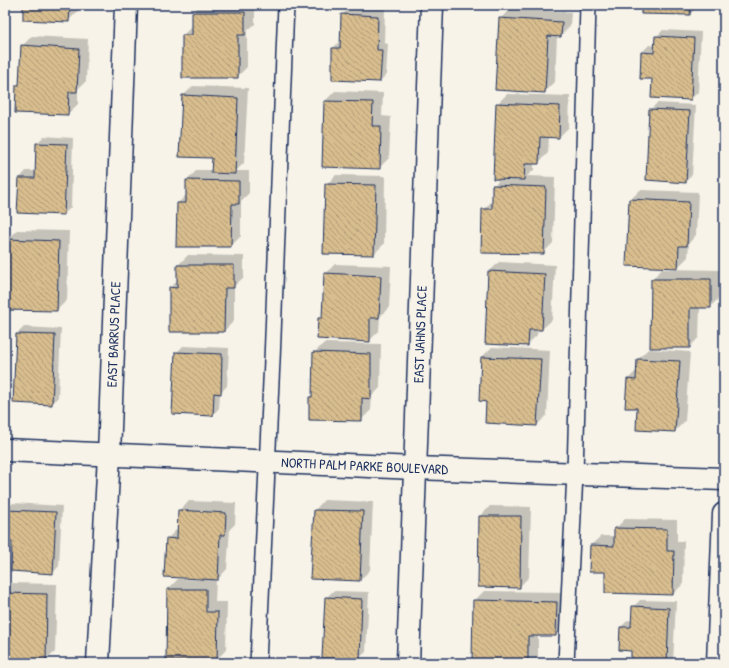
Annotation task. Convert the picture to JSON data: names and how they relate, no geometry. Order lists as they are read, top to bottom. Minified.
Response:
{"streets":{"street":["EAST BARRUS PLACE","EAST JAHNS PLACE","NORTH PALM PARKE BOULEVARD"]},"crossings":[["EAST BARRUS PLACE","NORTH PALM PARKE BOULEVARD"],["EAST JAHNS PLACE","NORTH PALM PARKE BOULEVARD"]]}
